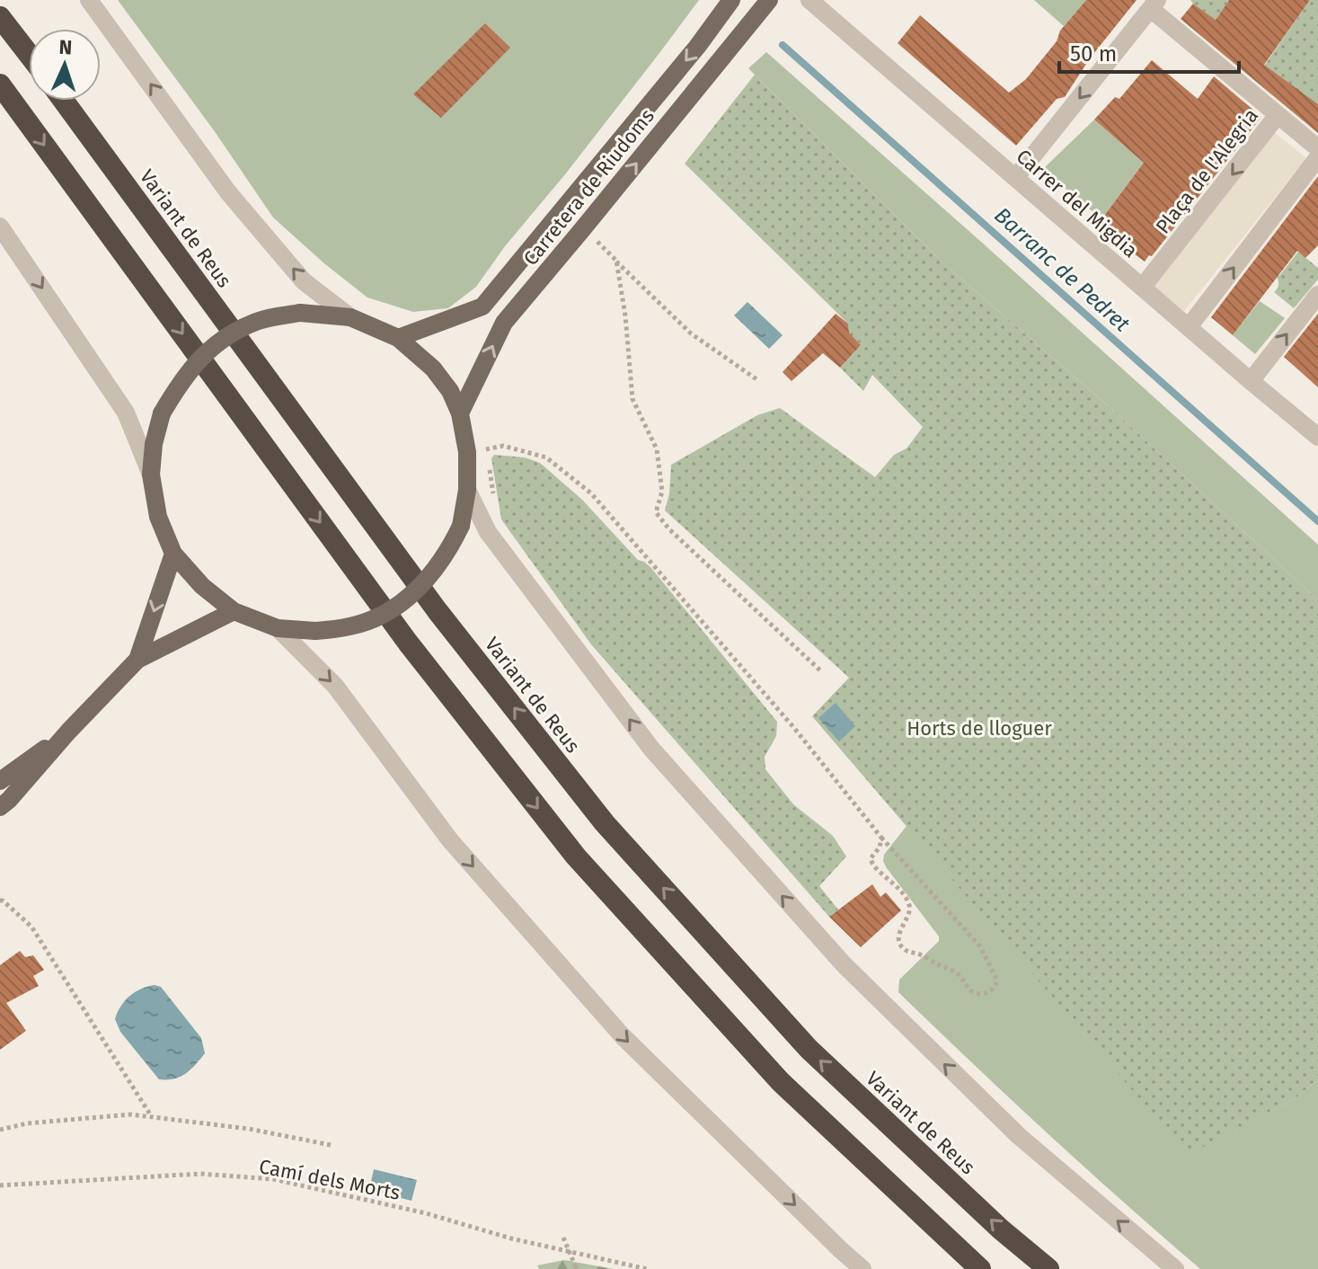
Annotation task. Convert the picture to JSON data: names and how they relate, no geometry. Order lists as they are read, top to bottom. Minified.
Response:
{"streets":{"highway":["Variant de Reus"],"main road":["Carretera de Riudoms"],"street":["Plaça de l'Alegria","Carrer del Migdia"],"path":["Camí dels Morts"]},"crossings":[["Plaça de l'Alegria","Carrer del Migdia"]],"water":["Barranc de Pedret"],"parks":["Horts de lloguer"],"scale_bar":"50 m","north":"top"}
